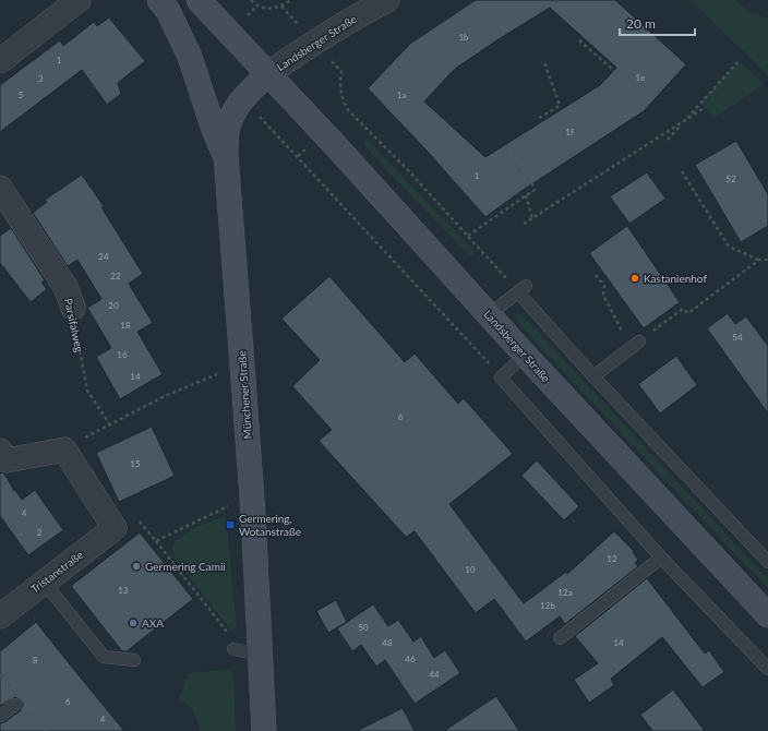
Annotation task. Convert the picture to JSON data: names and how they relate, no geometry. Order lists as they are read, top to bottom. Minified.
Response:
{"streets":{"street":["Landsberger Straße","Parsifalweg","Münchener Straße","Tristanstraße"]},"crossings":[["Landsberger Straße","Münchener Straße"],["Parsifalweg","Münchener Straße"]],"places":{"other":["Kastanienhof","Germering Camii","AXA"],"transit":["Germering, Wotanstraße"]},"house_numbers":["1b","1","1e","3","5","1a","1f","1","52","24","22","20","18","54","16","14","6","15","4","2","12","10","13","12a","12b","50","48","14","46","8","44","6","4"],"scale_bar":"20 m"}
